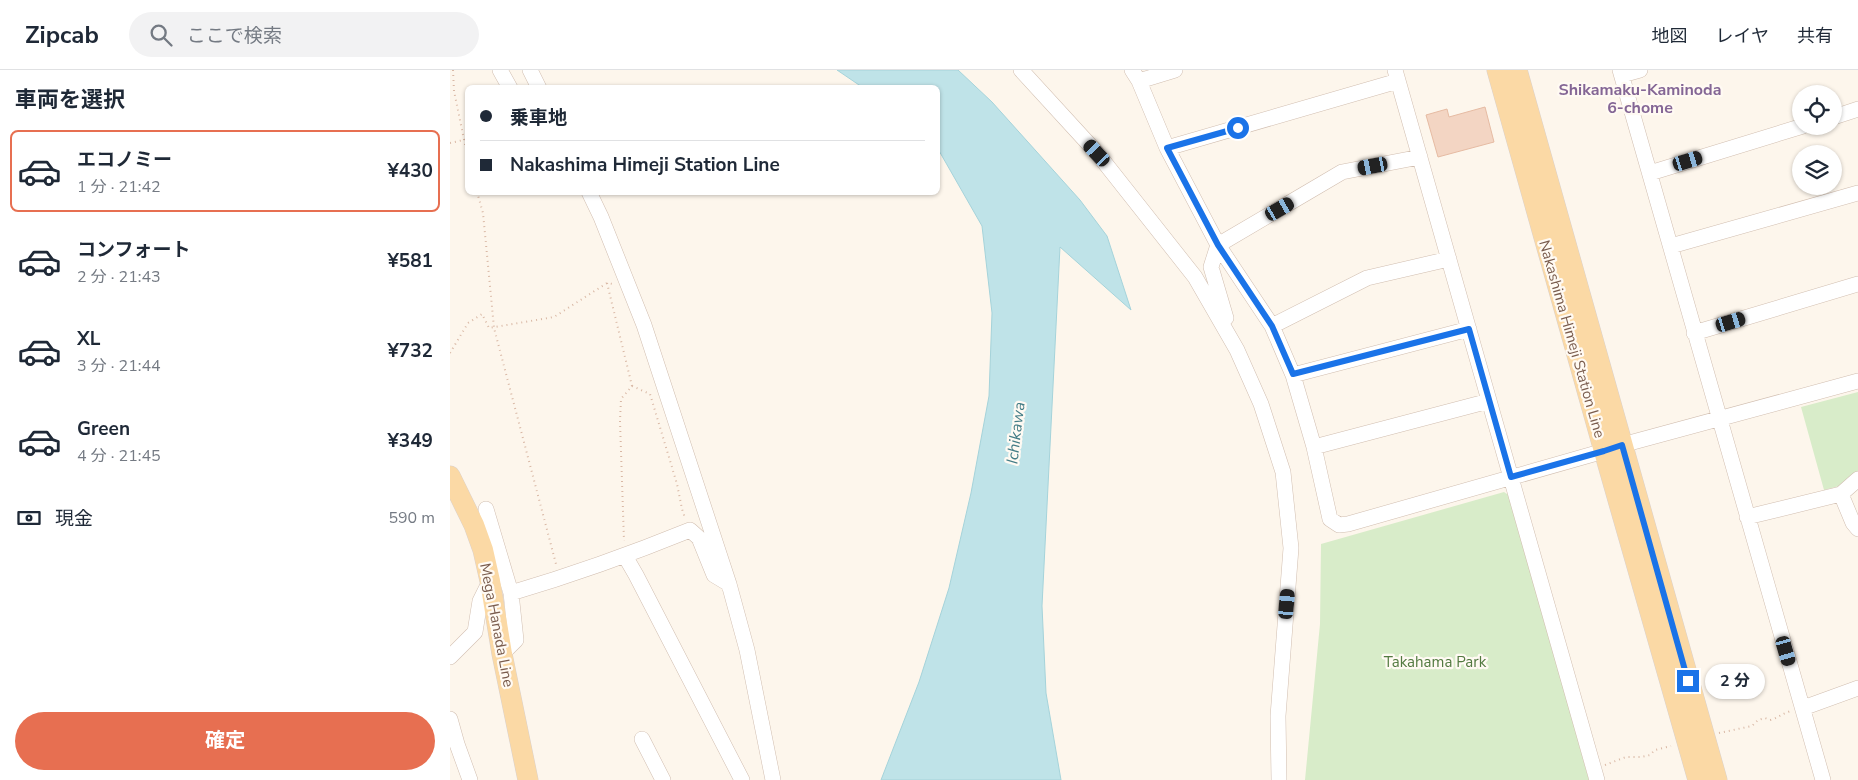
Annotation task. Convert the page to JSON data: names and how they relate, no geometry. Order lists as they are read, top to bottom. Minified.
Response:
{"streets":{"main road":["Nakashima Himeji Station Line","Mega Hanada Line"]},"districts":["Shikamaku-Kaminoda 6-chome"],"water":["Ichikawa"],"parks":["Takahama Park"],"page":{"header":"Zipcab","search":"ここで検索","nav":["地図","レイヤ","共有"],"heading":"車両を選択","banner":["乗車地","Nakashima Himeji Station Line"],"list":[{"name":"エコノミー","note":"1 分 · 21:42","value":"¥430"},{"name":"コンフォート","note":"2 分 · 21:43","value":"¥581"},{"name":"XL","note":"3 分 · 21:44","value":"¥732"},{"name":"Green","note":"4 分 · 21:45","value":"¥349"}],"pay":["現金","590 m"],"bubble":"2 分","buttons":"確定"}}
